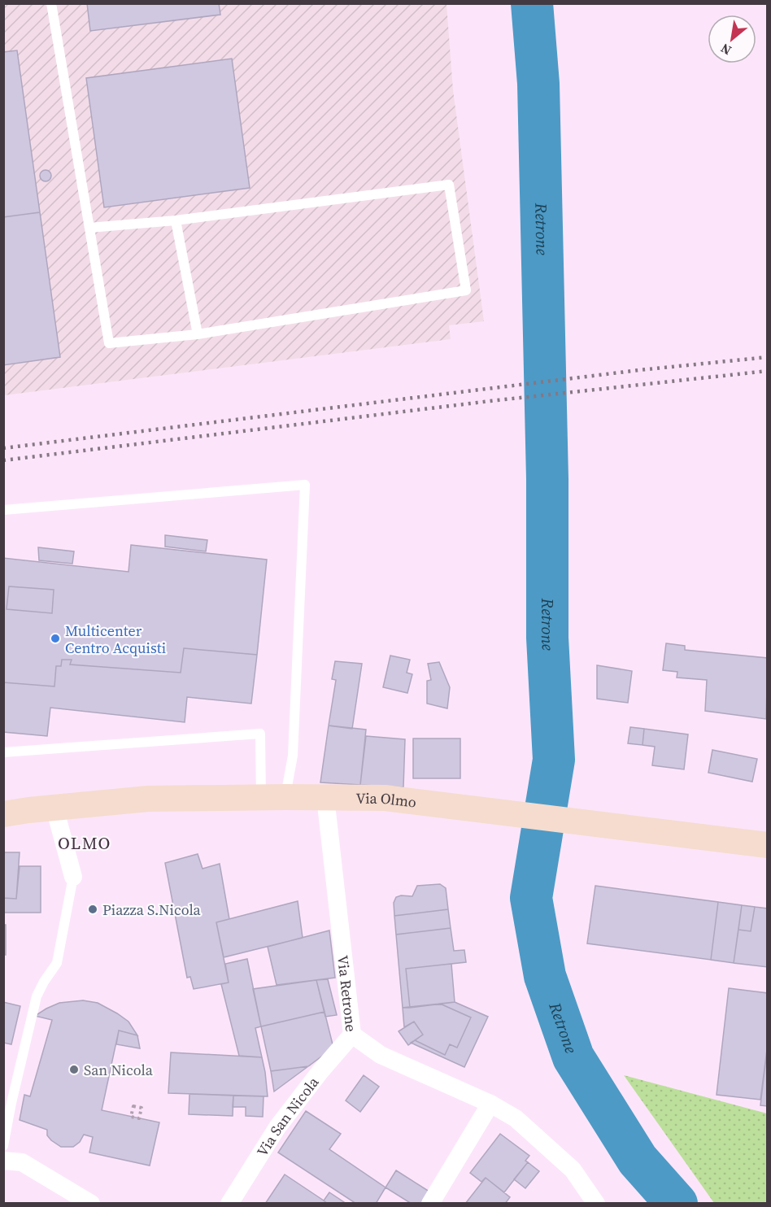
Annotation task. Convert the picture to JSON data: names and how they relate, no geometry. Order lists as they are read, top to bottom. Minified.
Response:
{"streets":{"main road":["Via Olmo"],"street":["Via Retrone","Via San Nicola"]},"crossings":[["Via Olmo","Via Retrone"],["Via Retrone","Via San Nicola"]],"districts":["OLMO"],"water":["Retrone"],"places":["Multicenter Centro Acquisti","Piazza S.Nicola","San Nicola"],"north":"bottom left"}
